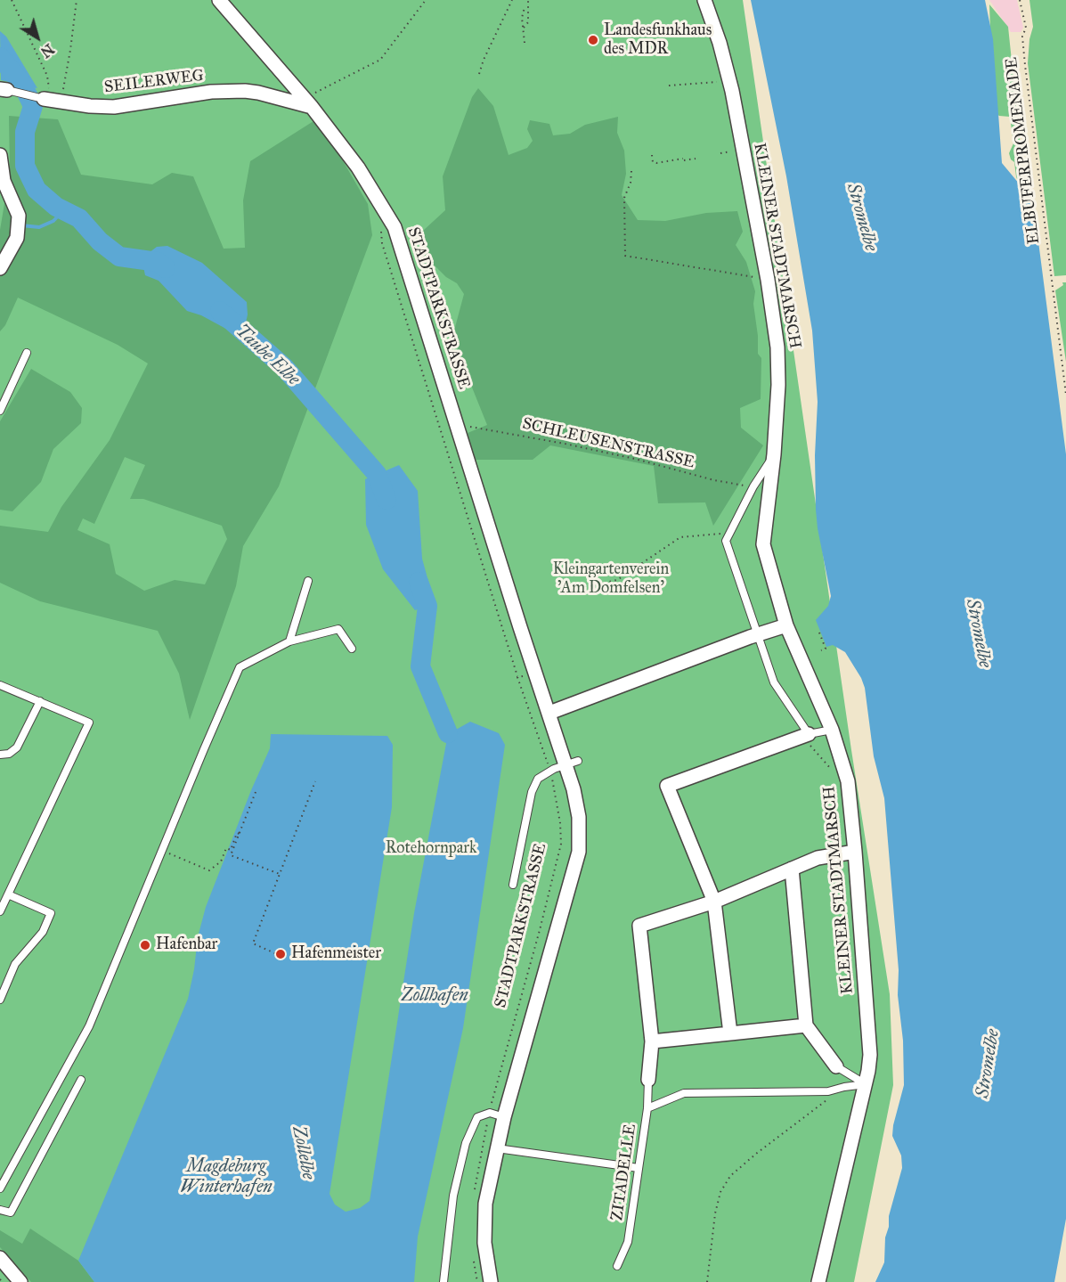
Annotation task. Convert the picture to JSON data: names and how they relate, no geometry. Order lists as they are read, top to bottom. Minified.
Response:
{"streets":{"street":["SEILERWEG","KLEINER STADTMARSCH","STADTPARKSTRASSE"],"lane":["ZITADELLE"],"path":["ELBUFERPROMENADE","SCHLEUSENSTRASSE"]},"crossings":[["SEILERWEG","STADTPARKSTRASSE"],["STADTPARKSTRASSE","SCHLEUSENSTRASSE"]],"water":["Stromelbe","Taube Elbe","Zollhafen","Zollelbe","Magdeburg Winterhafen"],"parks":["Kleingartenverein 'Am Domfelsen'","Rotehornpark"],"places":["Landesfunkhaus des MDR","Hafenbar","Hafenmeister"],"north":"bottom right"}
